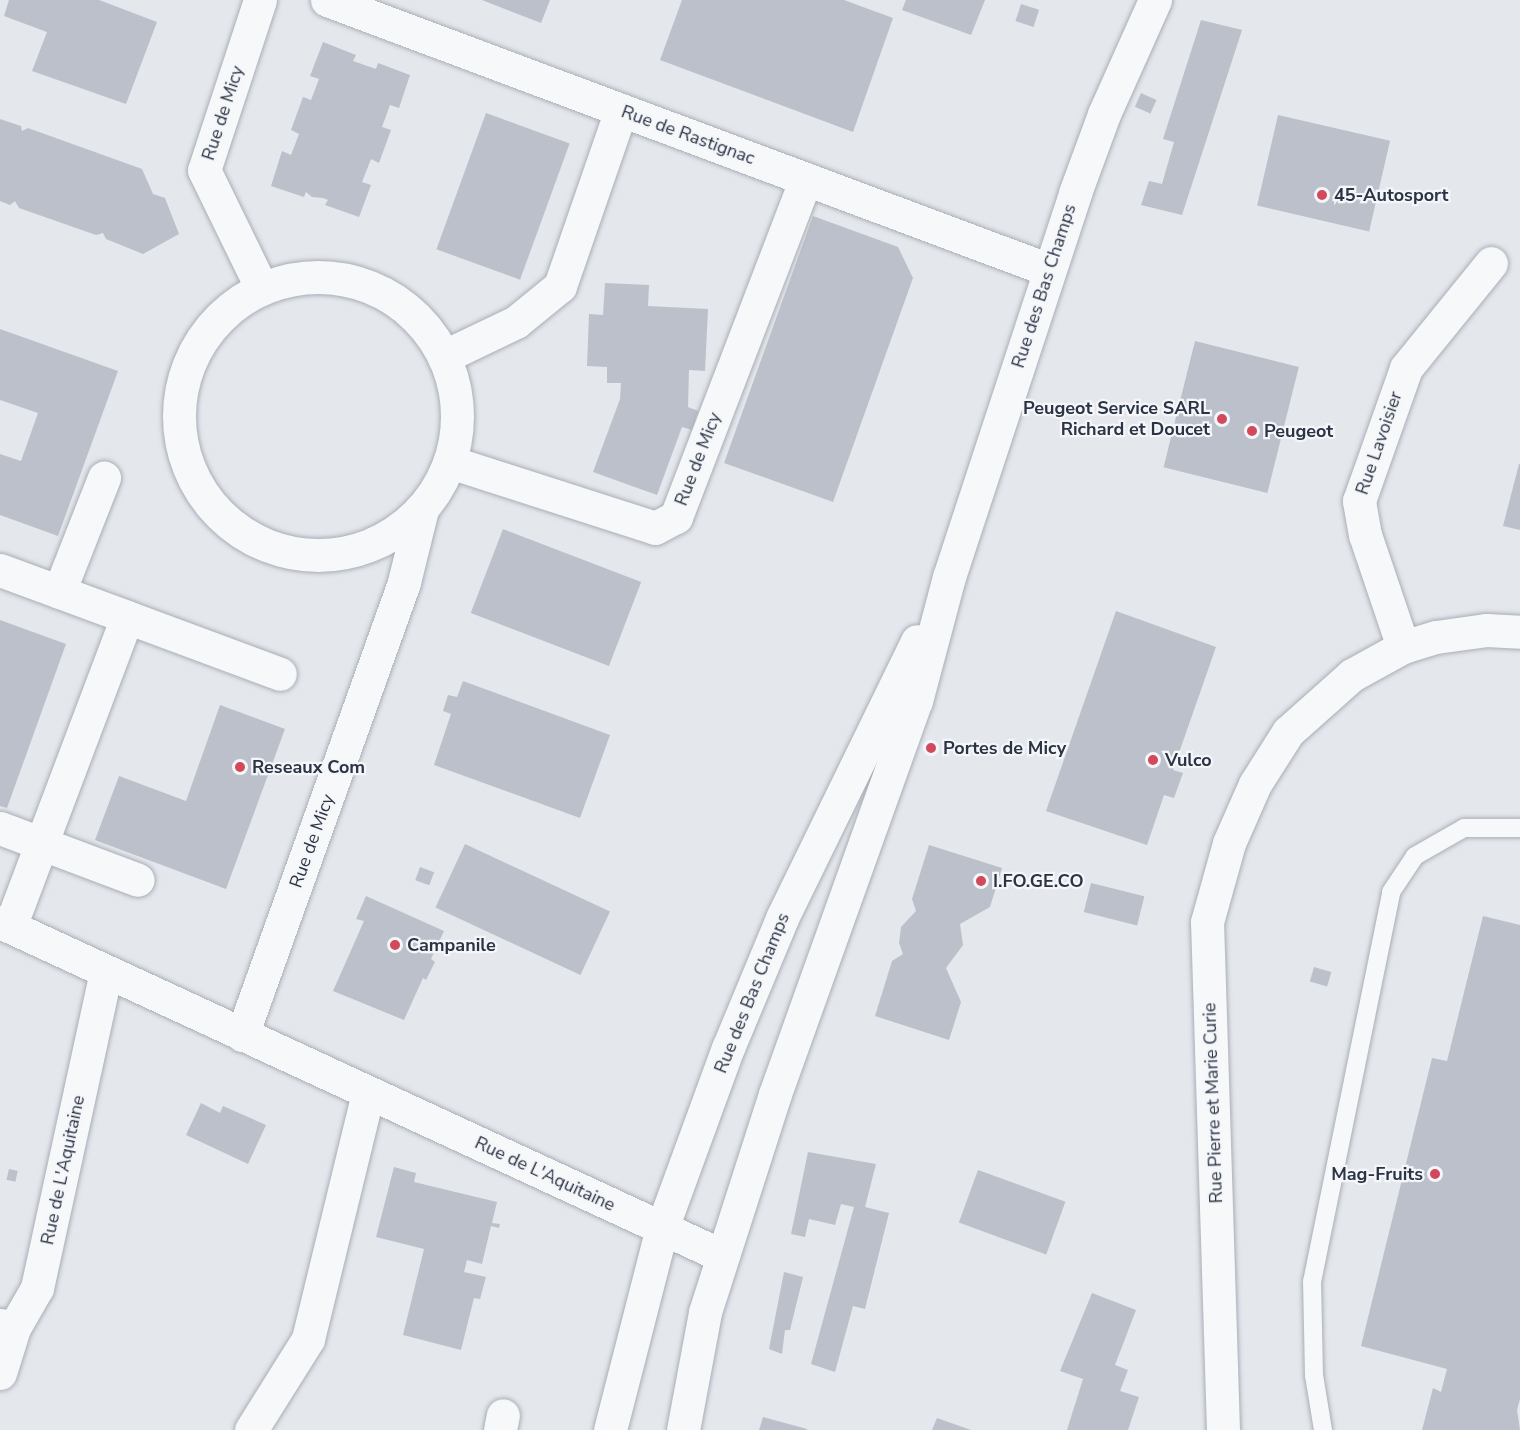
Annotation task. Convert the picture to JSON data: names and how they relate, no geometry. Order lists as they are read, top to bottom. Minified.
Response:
{"streets":{"street":["Rue de Micy","Rue de Rastignac","Rue des Bas Champs","Rue Lavoisier","Rue Pierre et Marie Curie","Rue de L'Aquitaine"]},"crossings":[["Rue de Micy","Rue de Rastignac"],["Rue de Micy","Rue de L'Aquitaine"],["Rue de Rastignac","Rue des Bas Champs"],["Rue des Bas Champs","Rue de L'Aquitaine"],["Rue Lavoisier","Rue Pierre et Marie Curie"]],"places":["45-Autosport","Peugeot Service SARL Richard et Doucet","Peugeot","Portes de Micy","Vulco","Reseaux Com","I.FO.GE.CO","Campanile","Mag-Fruits"]}
